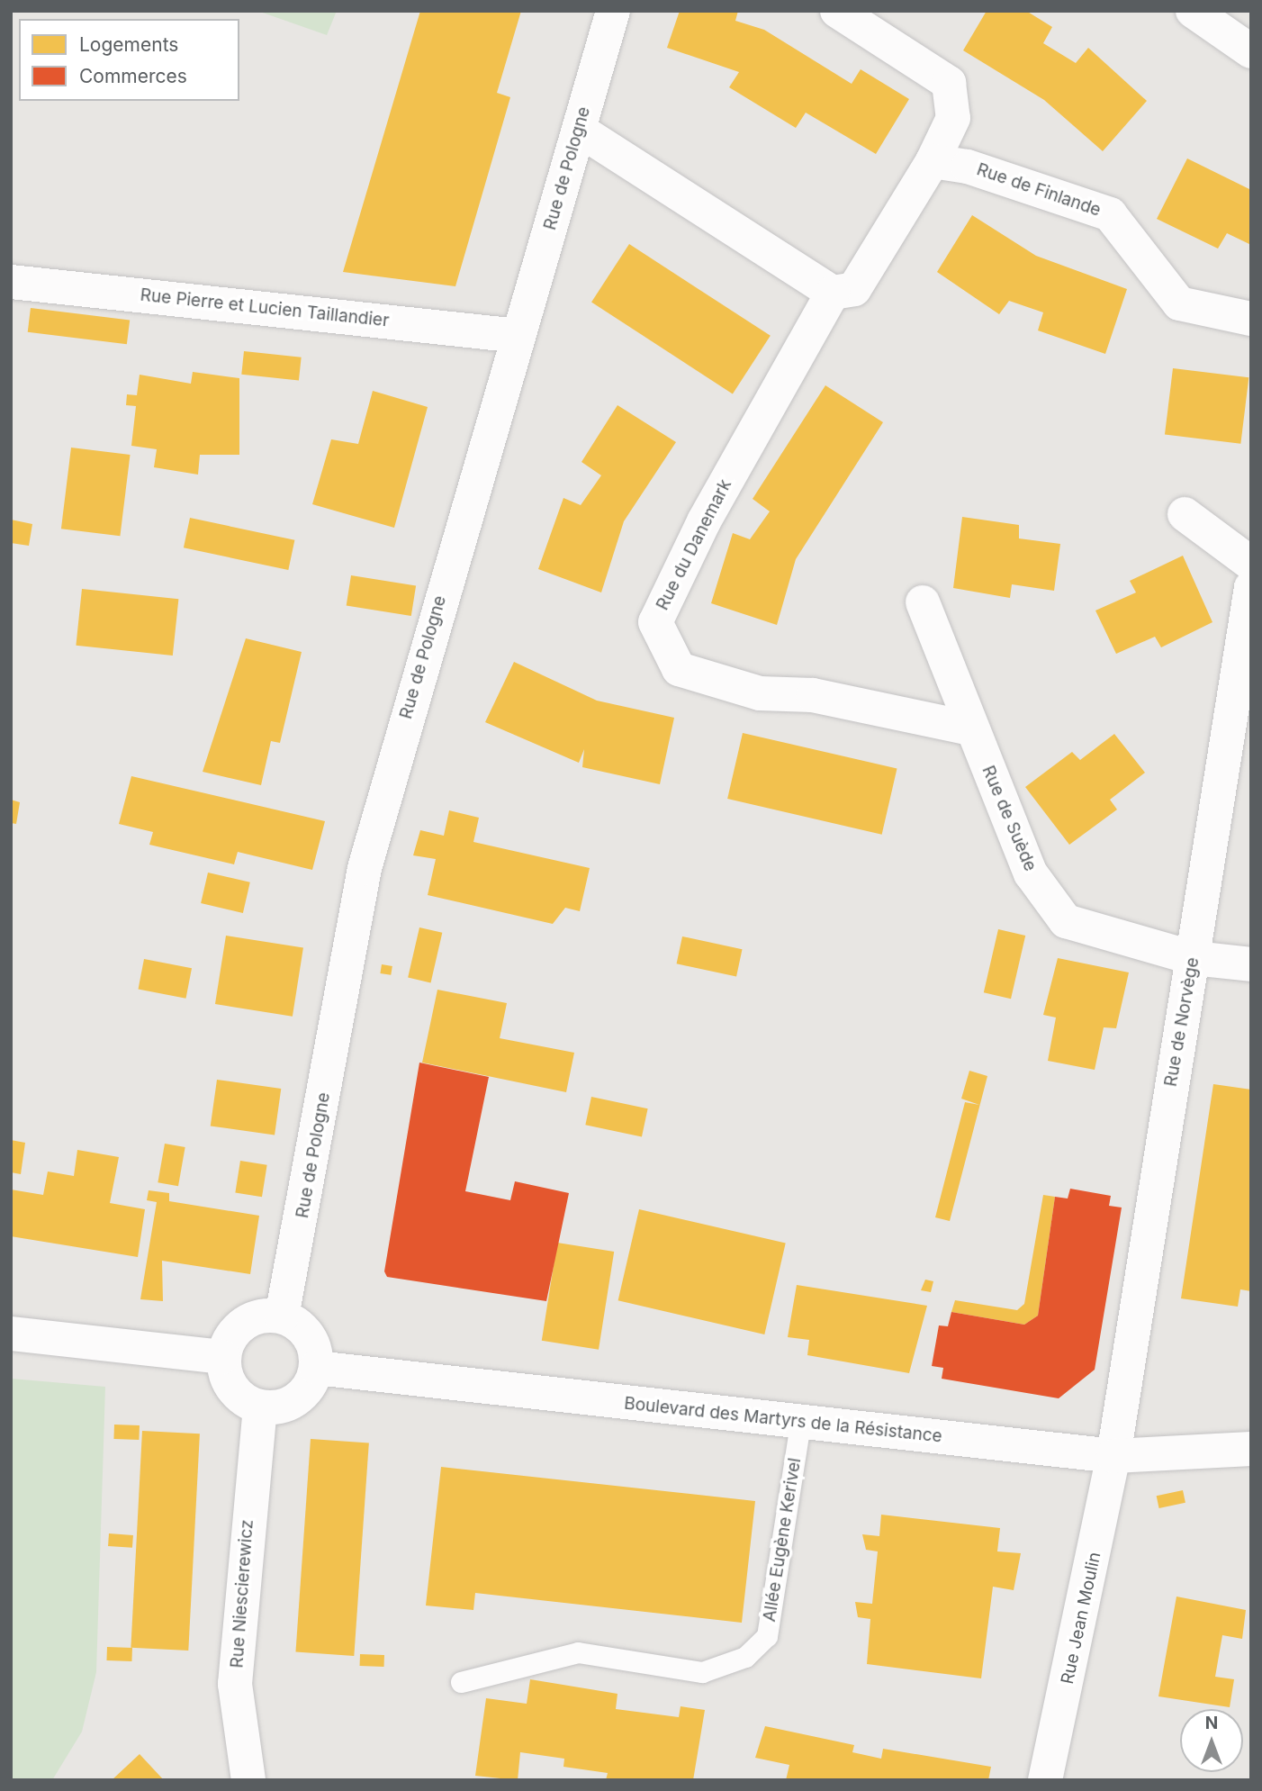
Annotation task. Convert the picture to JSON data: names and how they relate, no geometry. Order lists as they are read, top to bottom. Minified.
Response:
{"streets":{"street":["Rue de Pologne","Rue de Finlande","Rue Pierre et Lucien Taillandier","Rue du Danemark","Rue de Suède","Rue de Norvège","Boulevard des Martyrs de la Résistance","Rue Niescierewicz","Rue Jean Moulin"],"lane":["Allée Eugène Kerivel"]},"crossings":[["Rue de Pologne","Rue Pierre et Lucien Taillandier"],["Rue de Pologne","Boulevard des Martyrs de la Résistance"],["Rue de Pologne","Rue Niescierewicz"],["Rue du Danemark","Rue de Suède"],["Rue de Suède","Rue de Norvège"],["Rue de Norvège","Boulevard des Martyrs de la Résistance"],["Rue de Norvège","Rue Jean Moulin"],["Boulevard des Martyrs de la Résistance","Allée Eugène Kerivel"],["Boulevard des Martyrs de la Résistance","Rue Niescierewicz"],["Boulevard des Martyrs de la Résistance","Rue Jean Moulin"]],"legend":["Logements","Commerces"],"north":"top"}
